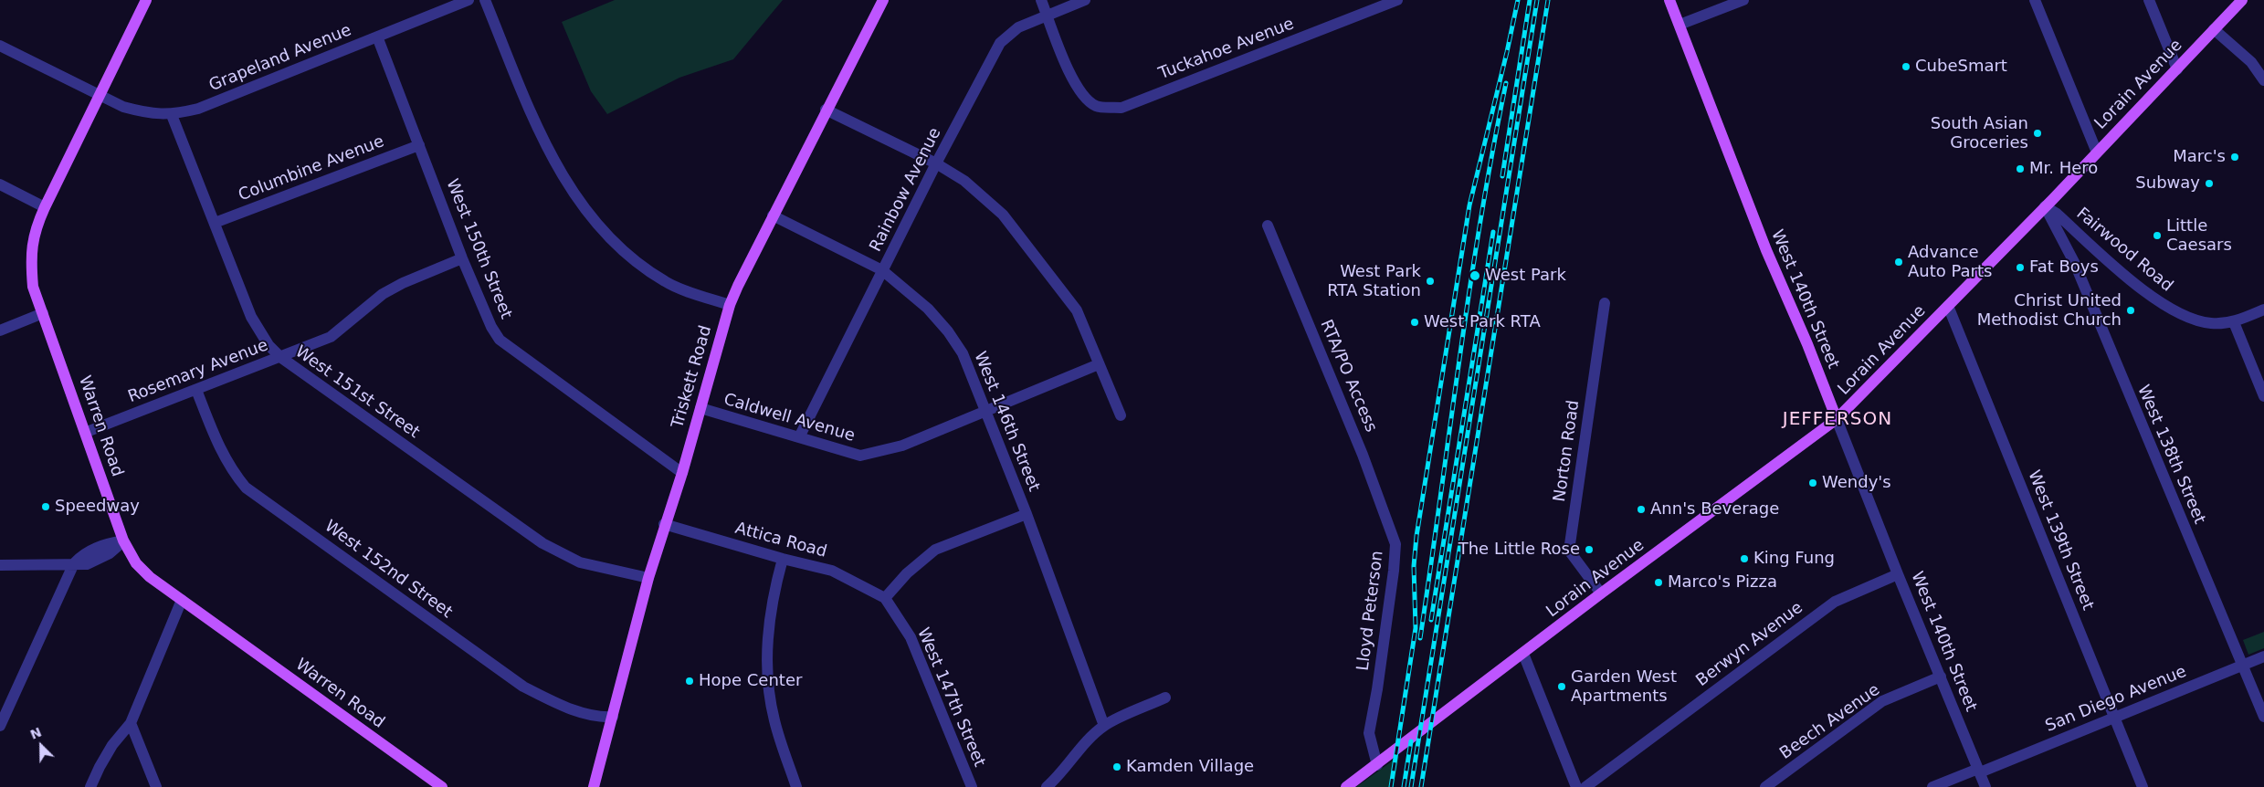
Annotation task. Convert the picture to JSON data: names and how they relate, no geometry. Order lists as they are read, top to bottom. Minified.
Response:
{"streets":{"main road":["Lorain Avenue","West 140th Street","Triskett Road","Warren Road"],"street":["Tuckahoe Avenue","Grapeland Avenue","Columbine Avenue","Rainbow Avenue","West 150th Street","Fairwood Road","Rosemary Avenue","RTA/PO Access","West 151st Street","Caldwell Avenue","West 146th Street","Norton Road","West 138th Street","Attica Road","West 139th Street","West 152nd Street","Lloyd Peterson","Berwyn Avenue","West 147th Street","San Diego Avenue","Beech Avenue"]},"crossings":[["Tuckahoe Avenue","Rainbow Avenue"],["Grapeland Avenue","West 150th Street"],["Grapeland Avenue","West 151st Street"],["Grapeland Avenue","Warren Road"],["Lorain Avenue","Fairwood Road"],["Lorain Avenue","West 140th Street"],["Lorain Avenue","Norton Road"],["Lorain Avenue","West 138th Street"],["Lorain Avenue","West 139th Street"],["Lorain Avenue","Lloyd Peterson"],["Columbine Avenue","West 150th Street"],["Columbine Avenue","West 151st Street"],["Rainbow Avenue","Caldwell Avenue"],["Rainbow Avenue","West 146th Street"],["West 150th Street","Rosemary Avenue"],["West 150th Street","Triskett Road"],["Fairwood Road","West 138th Street"],["West 140th Street","Berwyn Avenue"],["West 140th Street","San Diego Avenue"],["West 140th Street","Beech Avenue"],["Rosemary Avenue","West 151st Street"],["Rosemary Avenue","Warren Road"],["Rosemary Avenue","West 152nd Street"],["RTA/PO Access","Lloyd Peterson"],["Triskett Road","West 151st Street"],["Triskett Road","Caldwell Avenue"],["Triskett Road","West 146th Street"],["Triskett Road","Attica Road"],["Triskett Road","West 152nd Street"],["Caldwell Avenue","West 146th Street"],["West 138th Street","San Diego Avenue"],["Attica Road","West 147th Street"],["West 139th Street","San Diego Avenue"]],"districts":["JEFFERSON"],"places":["CubeSmart","South Asian Groceries","Marc's","Mr. Hero","Subway","Little Caesars","Advance Auto Parts","Fat Boys","West Park","West Park RTA Station","Christ United Methodist Church","West Park RTA","Wendy's","Speedway","Ann's Beverage","The Little Rose","King Fung","Marco's Pizza","Hope Center","Garden West Apartments","Kamden Village"],"north":"top left"}
